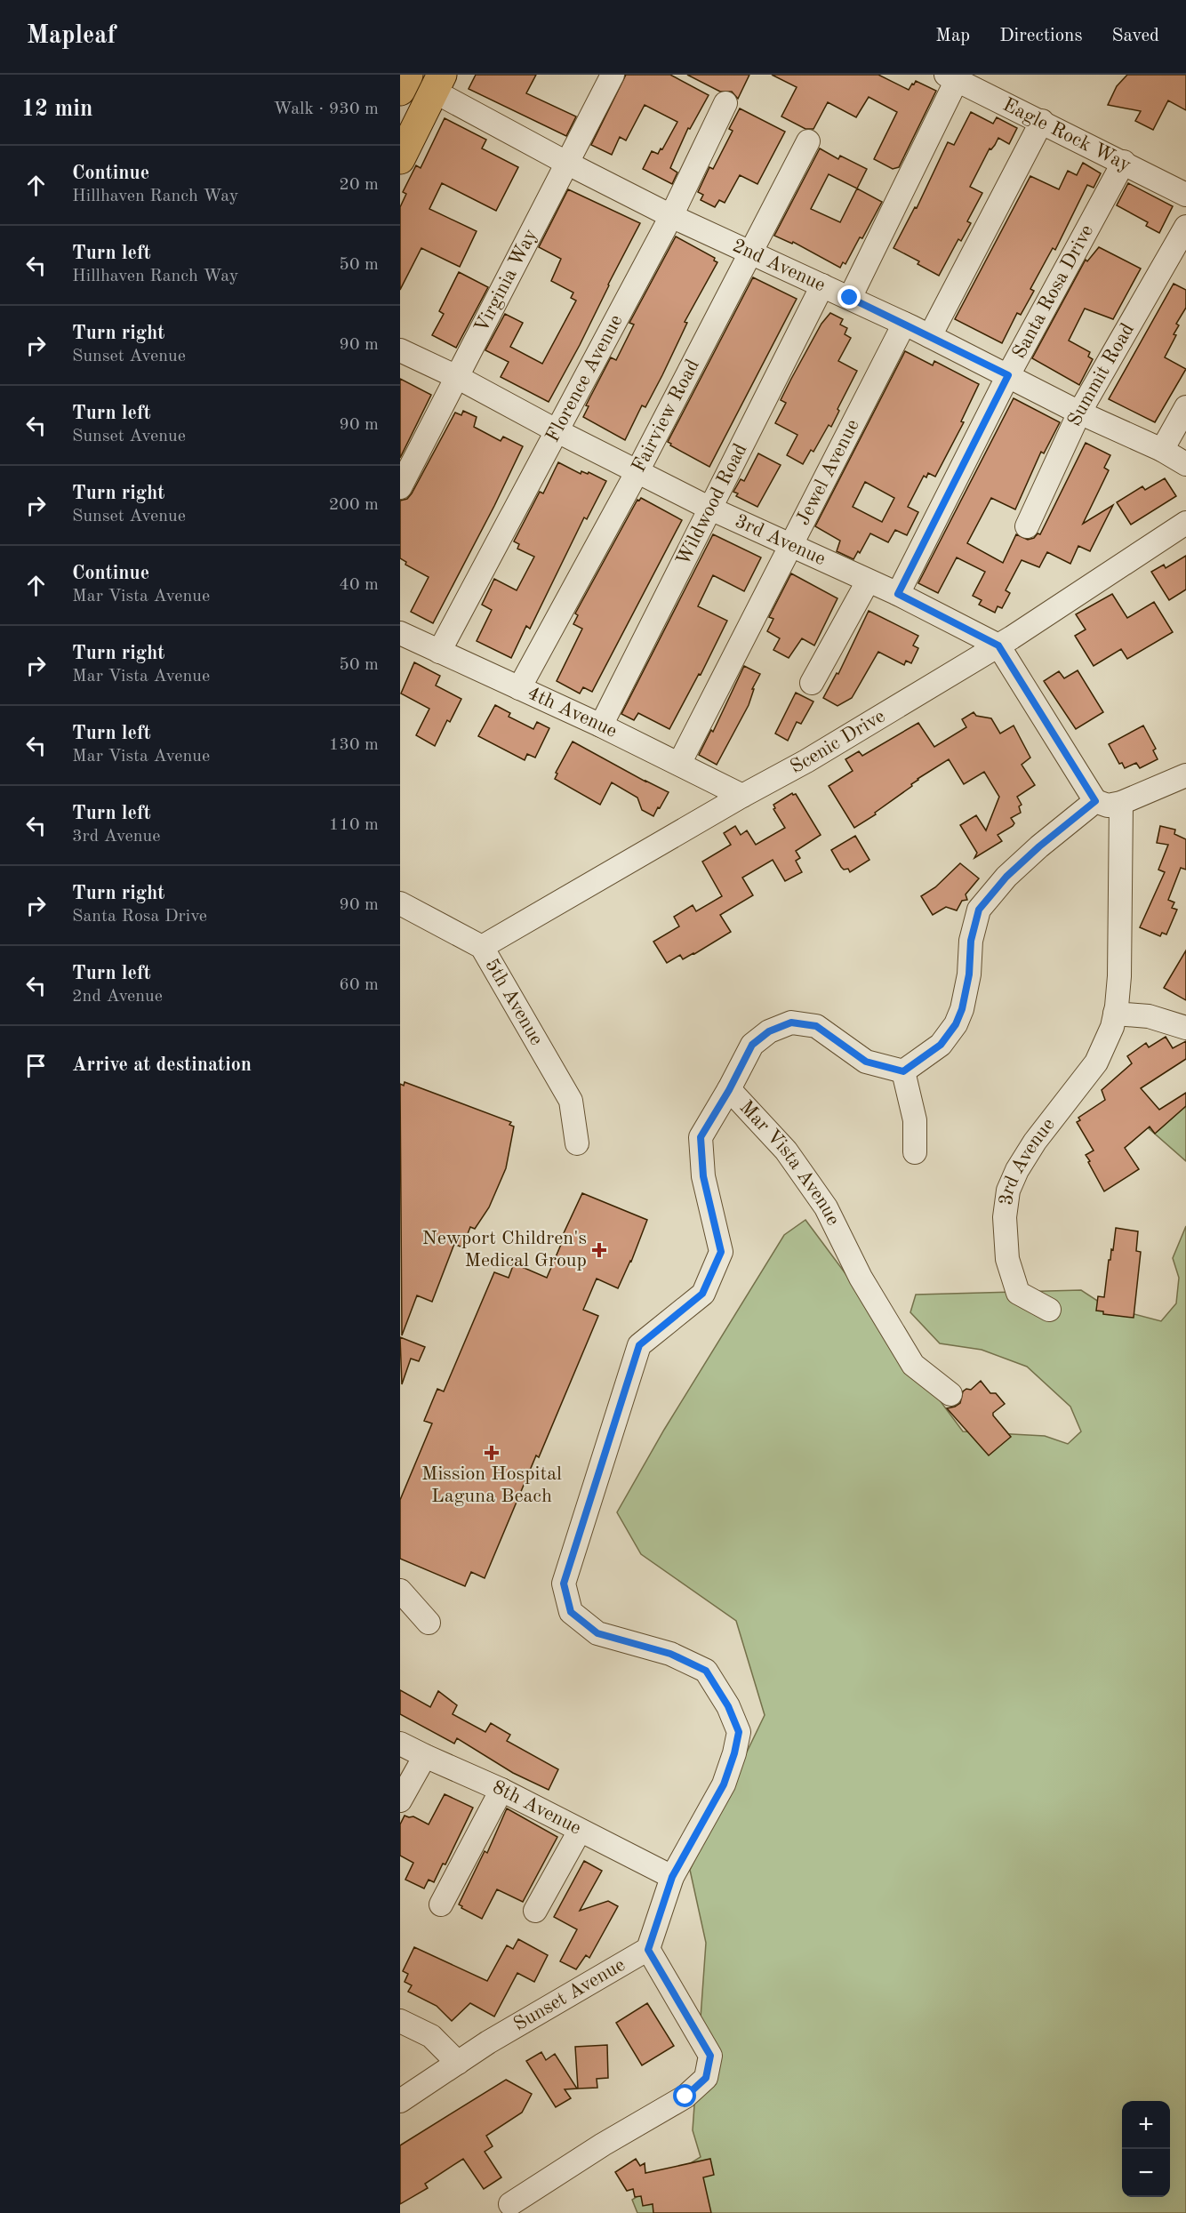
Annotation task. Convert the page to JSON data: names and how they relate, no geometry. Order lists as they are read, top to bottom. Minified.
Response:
{"streets":{"street":["Eagle Rock Way","2nd Avenue","Virginia Way","Santa Rosa Drive","Summit Road","Florence Avenue","Fairview Road","Jewel Avenue","Wildwood Road","3rd Avenue","4th Avenue","Scenic Drive","5th Avenue","Mar Vista Avenue","8th Avenue","Sunset Avenue"]},"crossings":[["Eagle Rock Way","Santa Rosa Drive"],["2nd Avenue","Virginia Way"],["2nd Avenue","Santa Rosa Drive"],["2nd Avenue","Summit Road"],["2nd Avenue","Florence Avenue"],["2nd Avenue","Fairview Road"],["2nd Avenue","Jewel Avenue"],["2nd Avenue","Wildwood Road"],["Virginia Way","3rd Avenue"],["Santa Rosa Drive","3rd Avenue"],["Florence Avenue","3rd Avenue"],["Florence Avenue","4th Avenue"],["Fairview Road","3rd Avenue"],["Fairview Road","4th Avenue"],["Jewel Avenue","3rd Avenue"],["Jewel Avenue","4th Avenue"],["Wildwood Road","3rd Avenue"],["Wildwood Road","4th Avenue"],["3rd Avenue","Scenic Drive"],["4th Avenue","Scenic Drive"],["Scenic Drive","5th Avenue"],["Mar Vista Avenue","Sunset Avenue"],["8th Avenue","Sunset Avenue"]],"places":{"health":["Newport Children's Medical Group","Mission Hospital Laguna Beach"]},"page":{"header":"Mapleaf","nav":["Map","Directions","Saved"],"heading":["12 min","Walk · 930 m"],"list":[["Continue","Hillhaven Ranch Way","20 m"],["Turn left","Hillhaven Ranch Way","50 m"],["Turn right","Sunset Avenue","90 m"],["Turn left","Sunset Avenue","90 m"],["Turn right","Sunset Avenue","200 m"],["Continue","Mar Vista Avenue","40 m"],["Turn right","Mar Vista Avenue","50 m"],["Turn left","Mar Vista Avenue","130 m"],["Turn left","3rd Avenue","110 m"],["Turn right","Santa Rosa Drive","90 m"],["Turn left","2nd Avenue","60 m"],"Arrive at destination"],"map_buttons":["+","−"]}}
